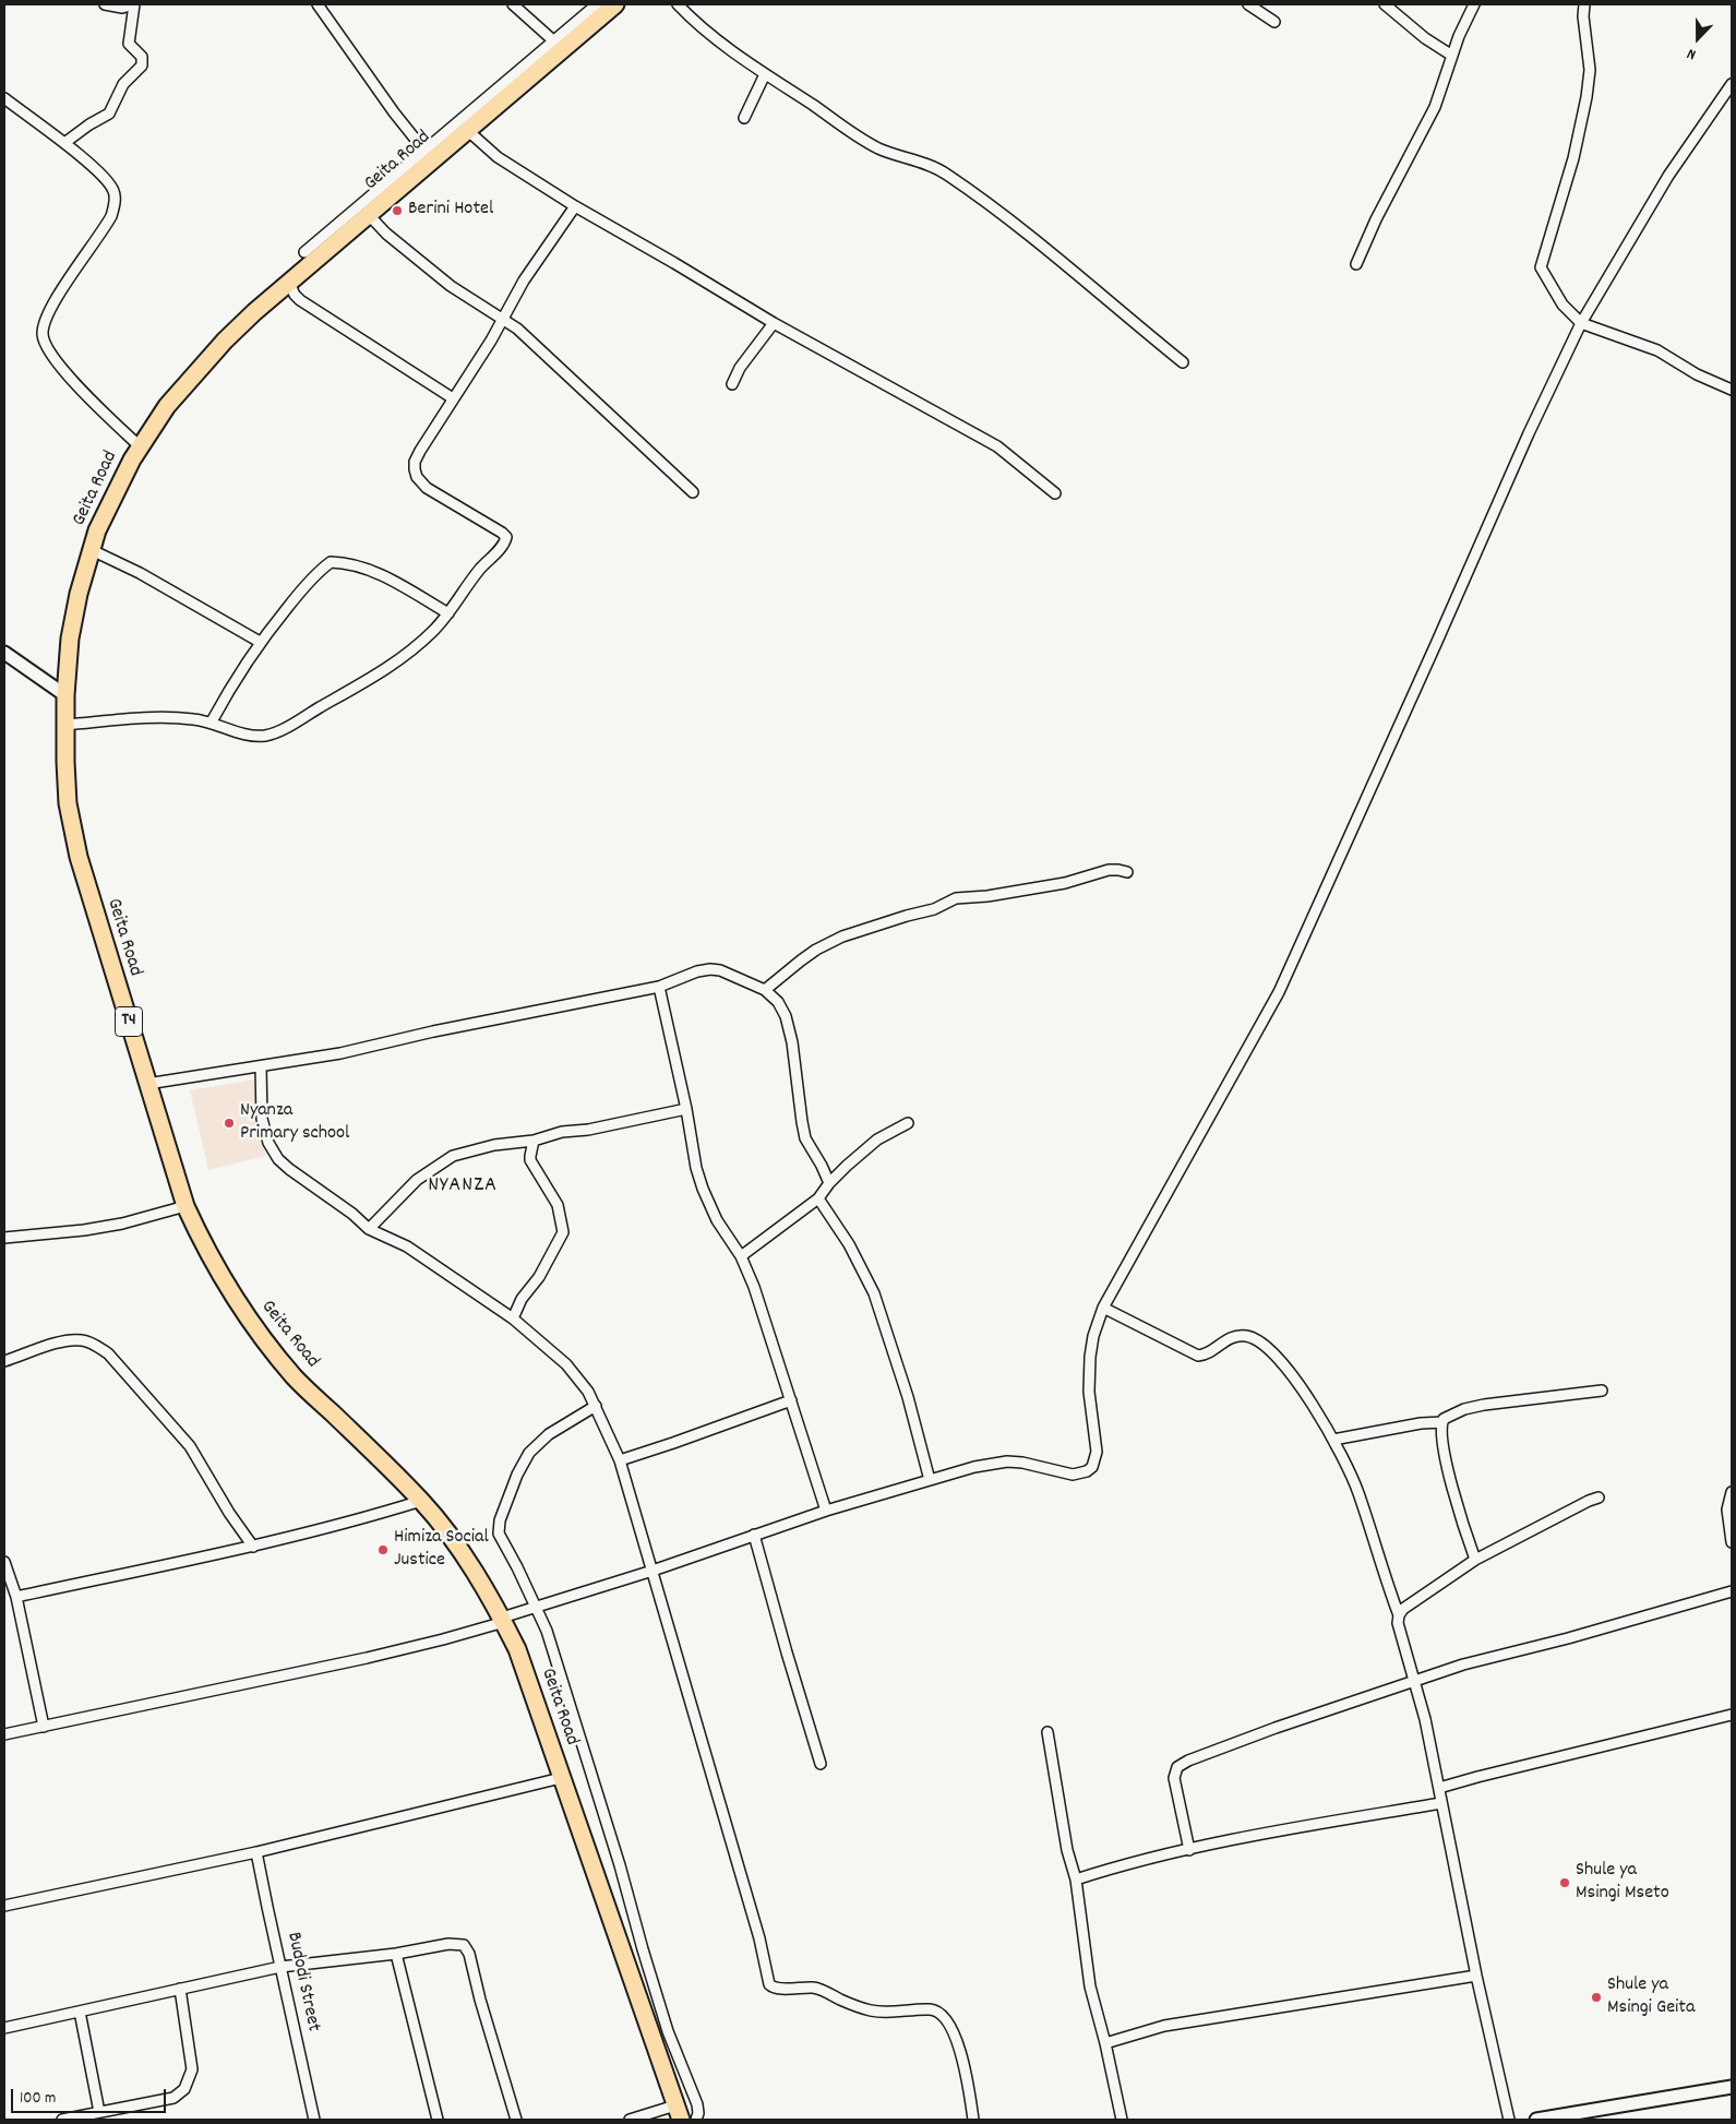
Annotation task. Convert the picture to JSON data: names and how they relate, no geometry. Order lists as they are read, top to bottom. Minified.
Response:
{"streets":{"highway":["Geita Road","T4"],"street":["Budodi Street"]},"districts":["NYANZA"],"places":["Berini Hotel","Nyanza Primary school","Himiza Social Justice","Shule ya Msingi Mseto","Shule ya Msingi Geita"],"scale_bar":"100 m","north":"bottom"}
